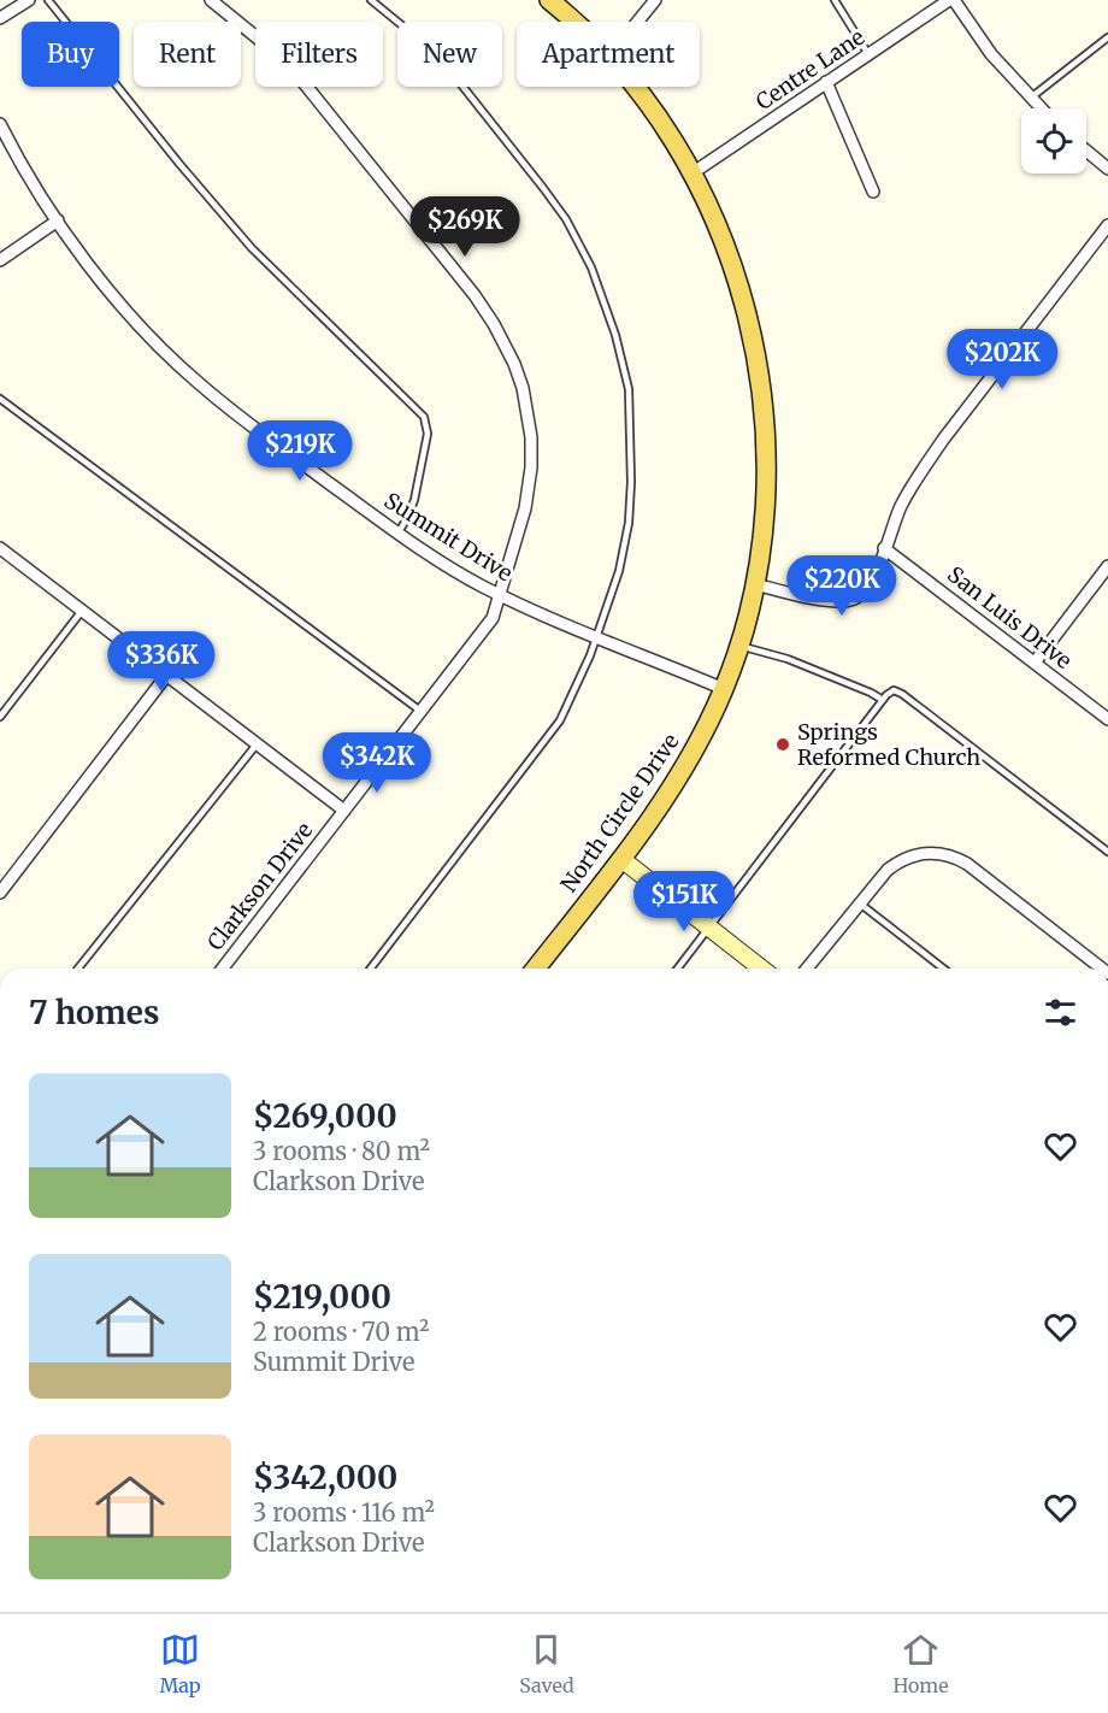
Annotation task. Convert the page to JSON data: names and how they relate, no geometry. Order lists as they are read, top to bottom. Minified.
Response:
{"streets":{"main road":["North Circle Drive"],"street":["Centre Lane","Summit Drive","San Luis Drive","Clarkson Drive"]},"crossings":[["Centre Lane","North Circle Drive"],["Summit Drive","North Circle Drive"],["Summit Drive","Clarkson Drive"]],"places":["Springs Reformed Church"],"page":{"chip":["Buy","Rent","Filters","New","Apartment"],"price":["$269K","$202K","$219K","$220K","$336K","$342K","$151K"],"heading":"7 homes","list":[{"name":"$269,000","note":"3 rooms · 80 m² · Clarkson Drive"},{"name":"$219,000","note":"2 rooms · 70 m² · Summit Drive"},{"name":"$342,000","note":"3 rooms · 116 m² · Clarkson Drive"}],"tabs":["Map","Saved","Home"]}}
